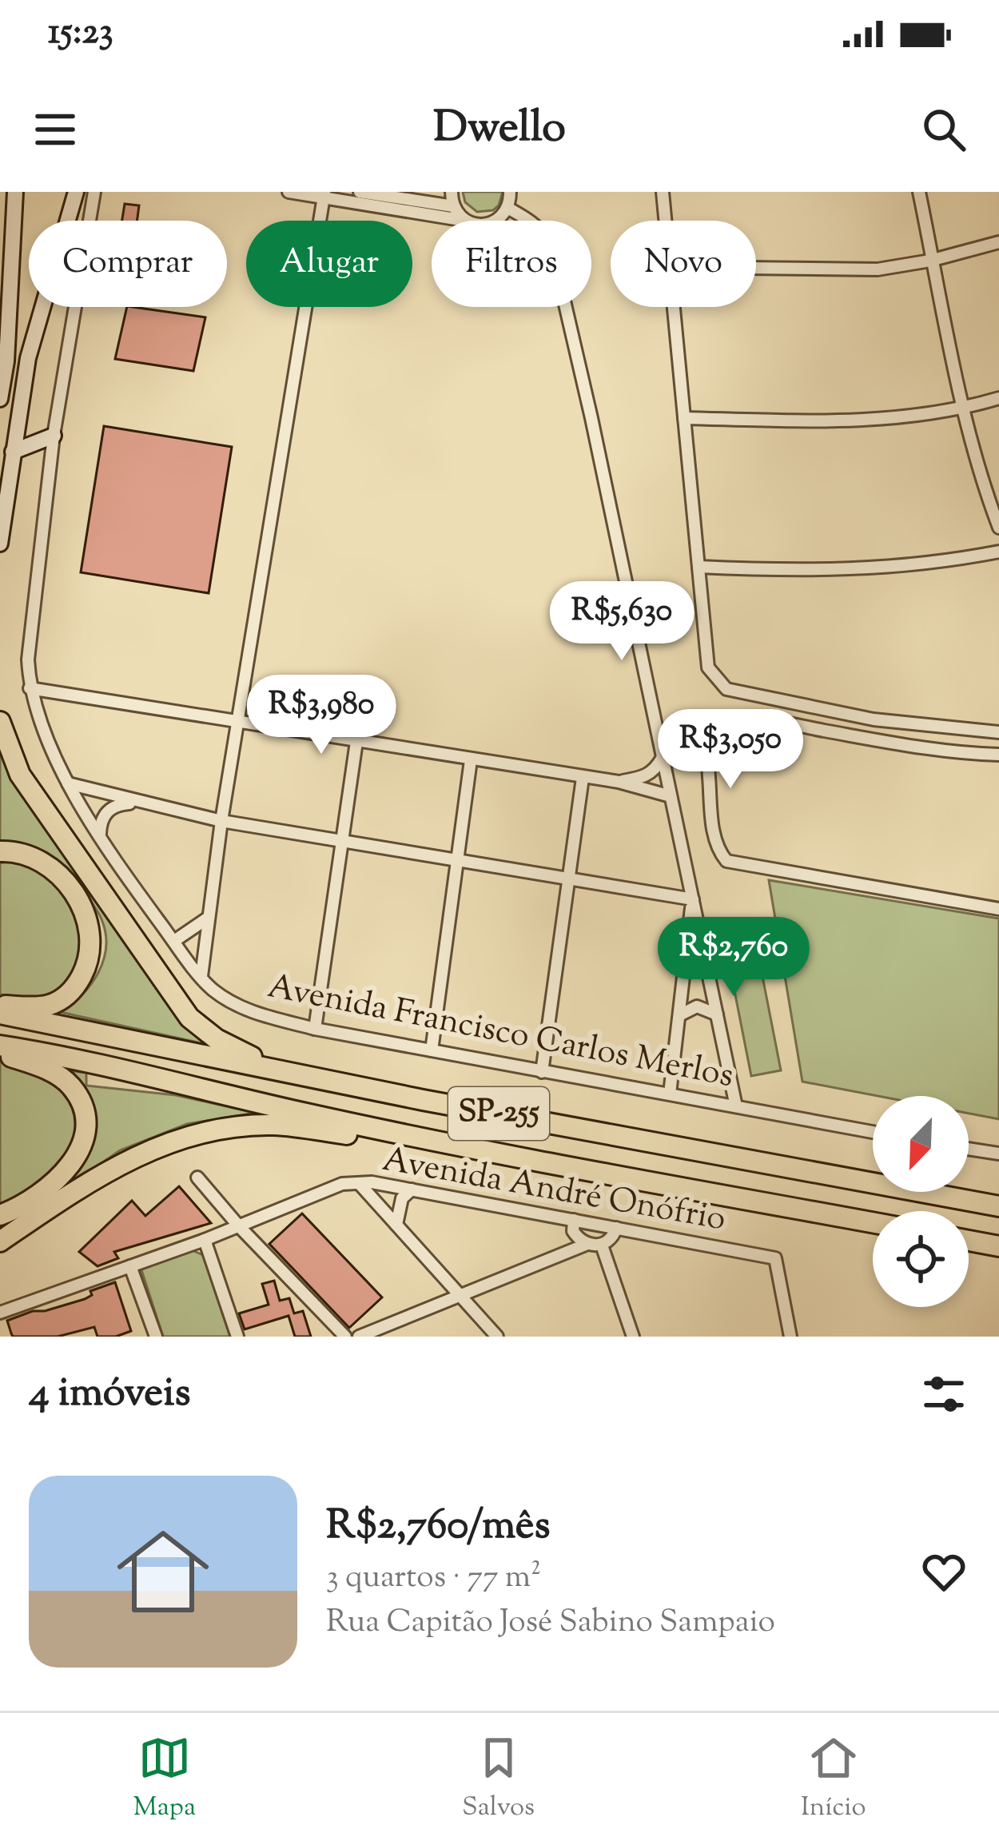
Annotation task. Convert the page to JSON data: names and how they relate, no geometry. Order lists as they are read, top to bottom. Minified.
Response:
{"streets":{"highway":["SP-255"],"street":["Avenida Francisco Carlos Merlos","Avenida André Onófrio"]},"north":"bottom left","page":{"status":"15:23","header":"Dwello","chip":["Comprar","Alugar","Filtros","Novo"],"price":["R$5,630","R$3,980","R$3,050","R$2,760"],"heading":"4 imóveis","list":[{"name":"R$2,760/mês","note":"3 quartos · 77 m² · Rua Capitão José Sabino Sampaio"}],"tabs":["Mapa","Salvos","Início"]}}
